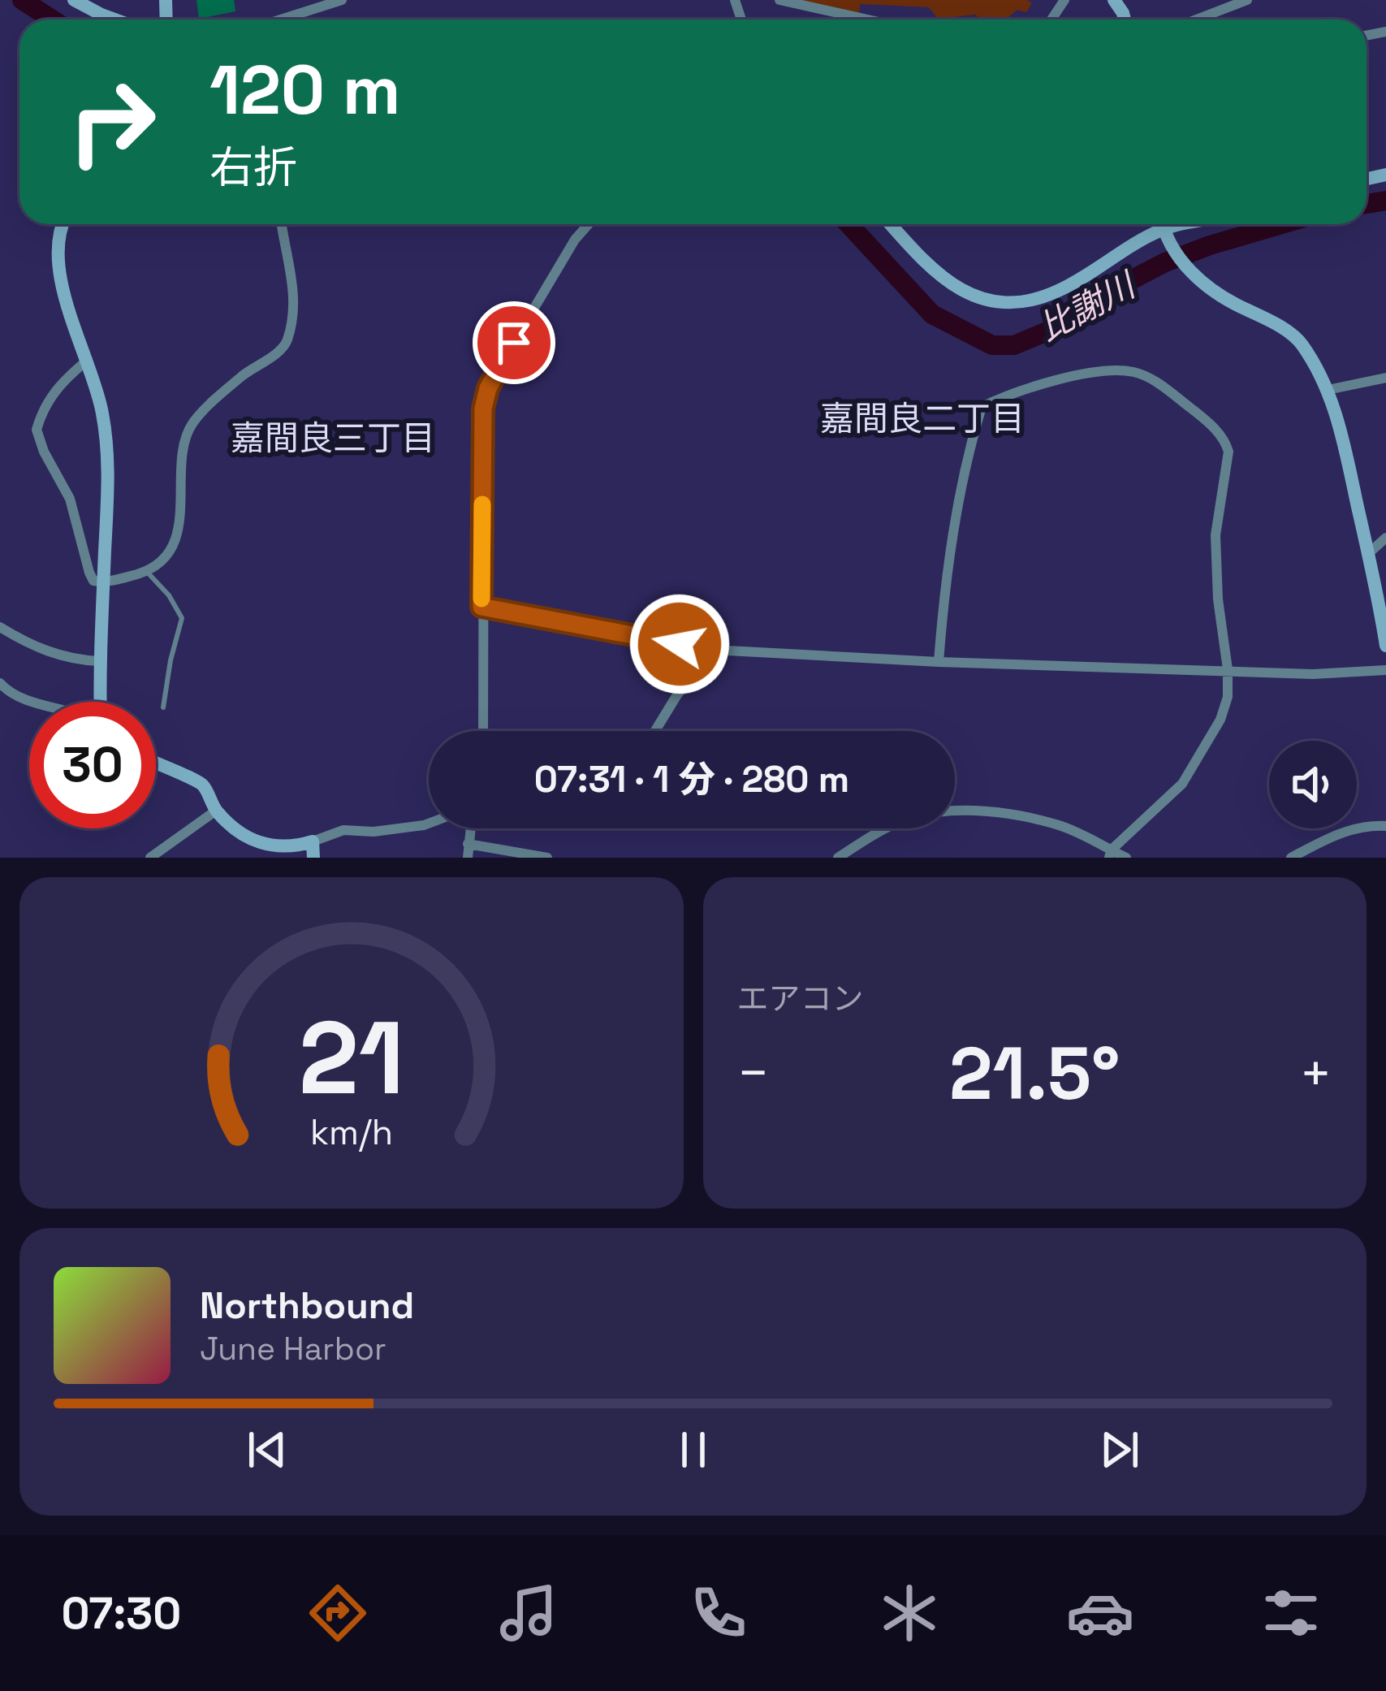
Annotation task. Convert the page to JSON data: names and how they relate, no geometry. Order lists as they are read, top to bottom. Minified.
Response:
{"districts":["嘉間良二丁目","嘉間良三丁目"],"water":["比謝川"],"page":{"turn":["120 m","右折"],"limit":"30","trip":"07:31 · 1 分 · 280 m","tile":"エアコン","heat":["−","21.5°","+"],"song":["Northbound","June Harbor"],"tabs":"07:30","gauge":["21","km/h"]}}
